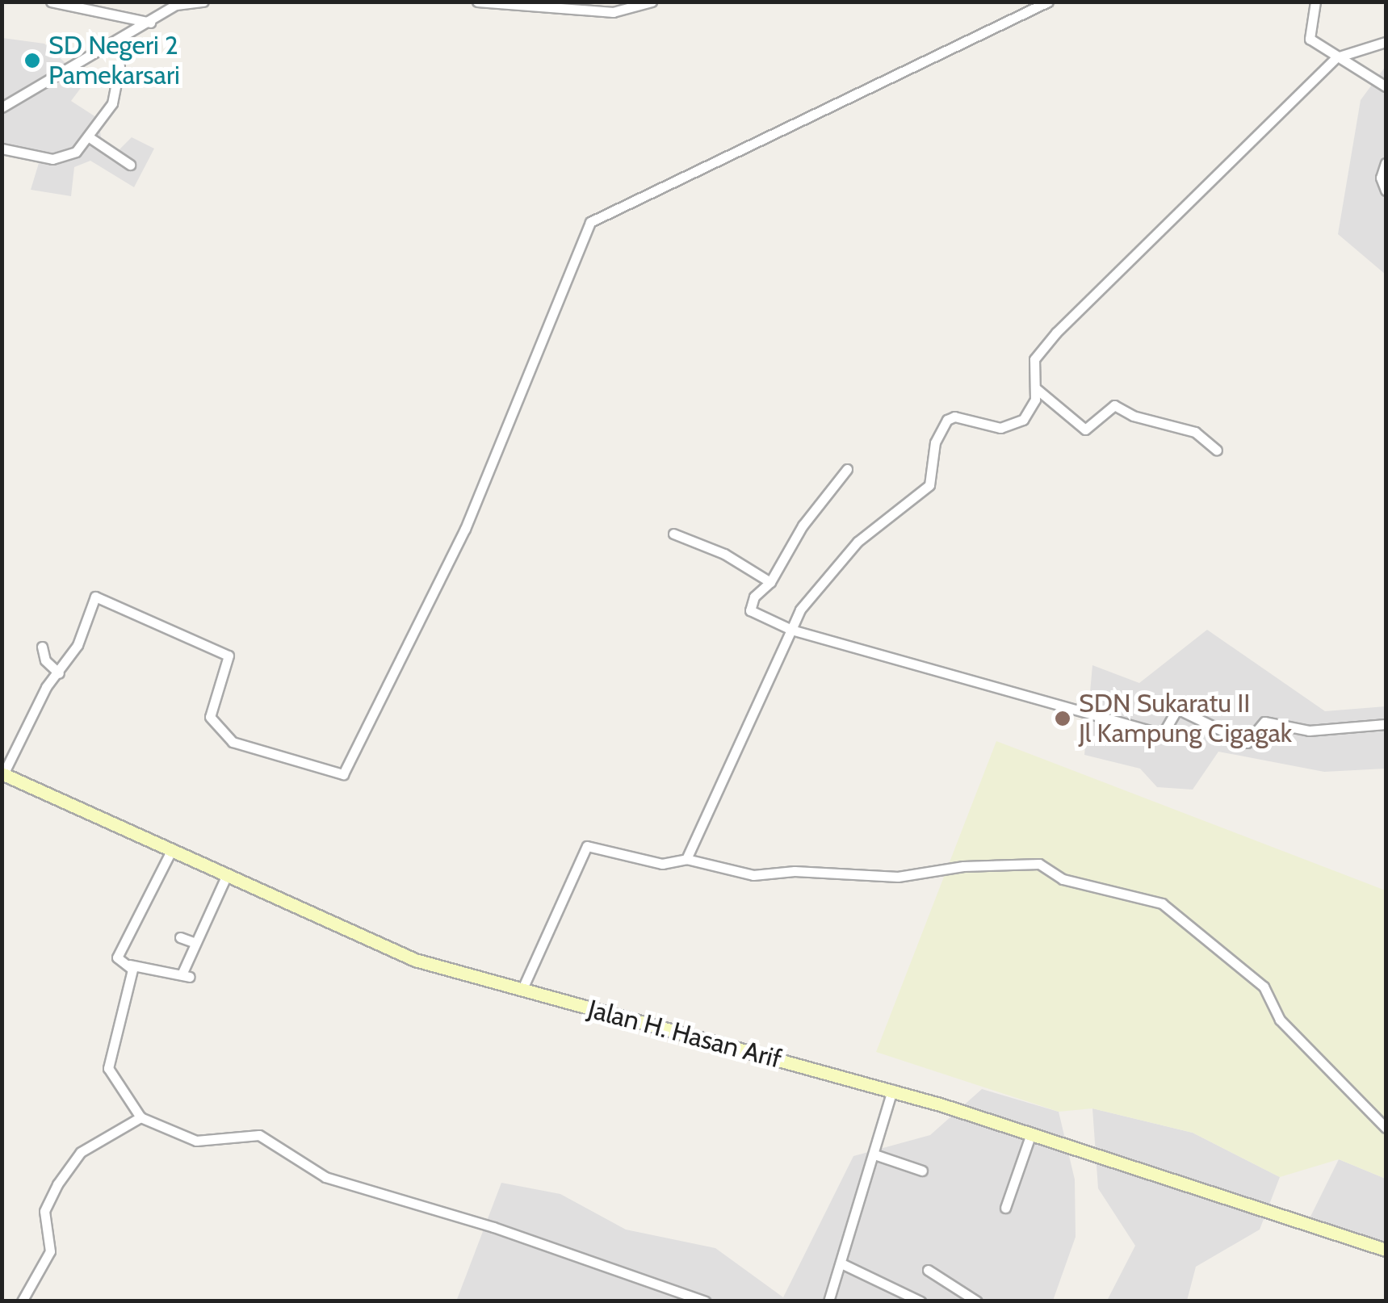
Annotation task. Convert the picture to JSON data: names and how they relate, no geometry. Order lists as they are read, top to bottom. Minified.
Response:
{"streets":{"main road":["Jalan H. Hasan Arif"]},"places":["SD Negeri 2 Pamekarsari","SDN Sukaratu II Jl Kampung Cigagak"]}
